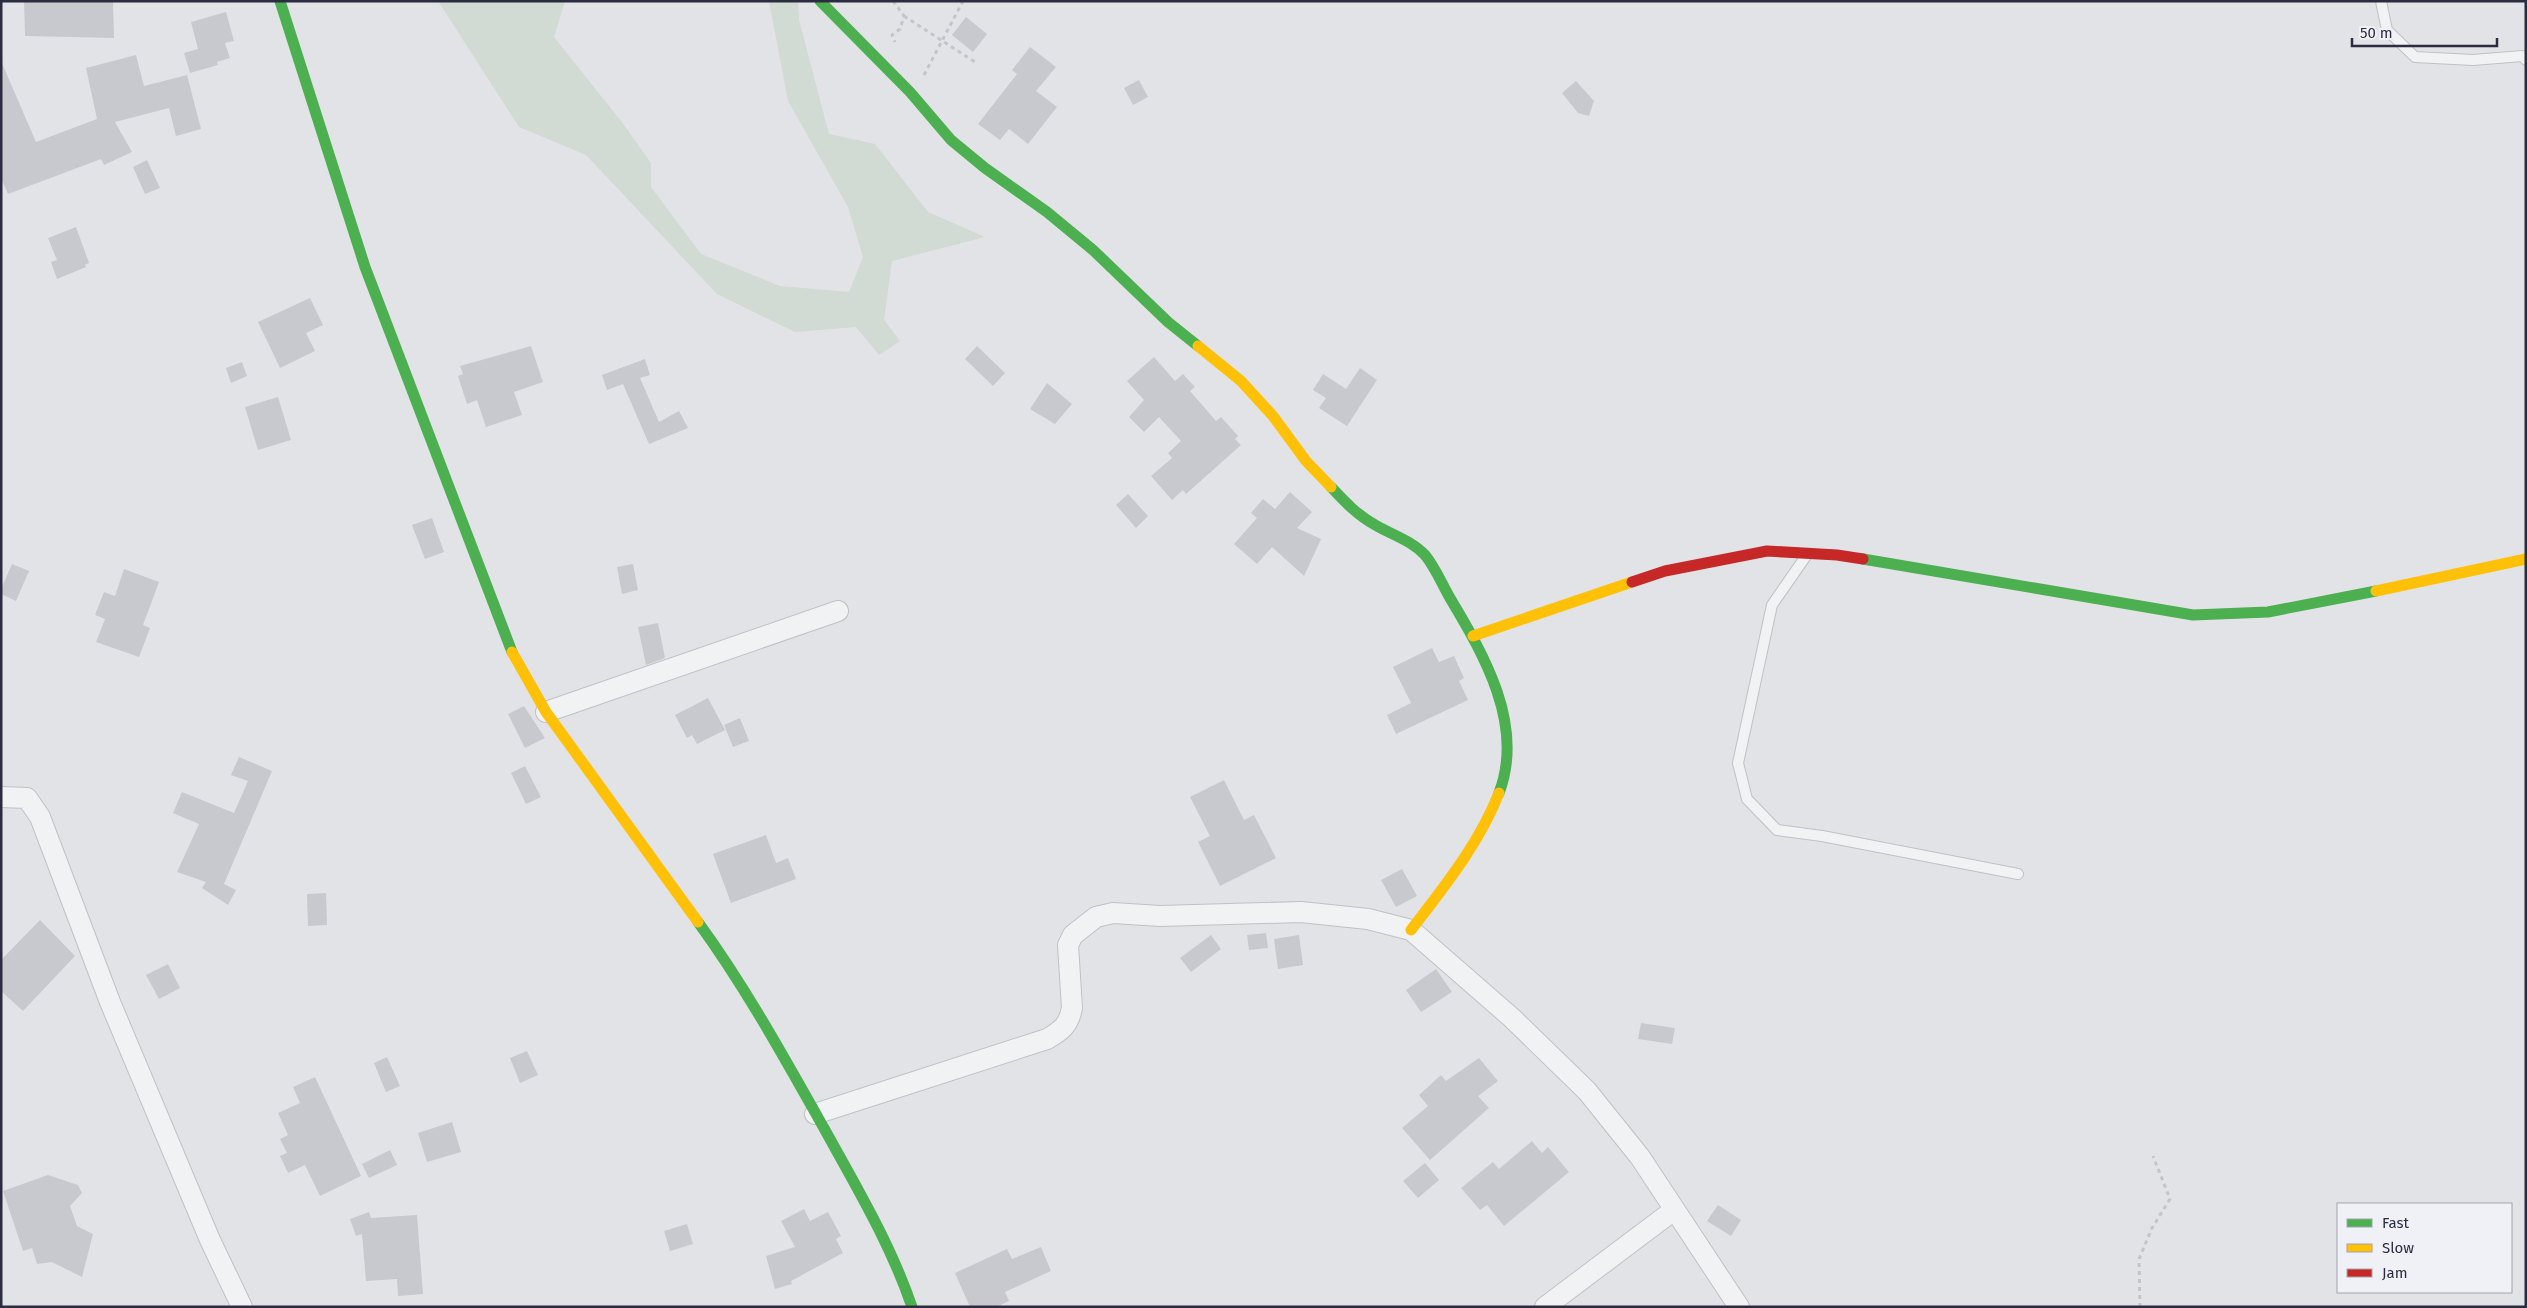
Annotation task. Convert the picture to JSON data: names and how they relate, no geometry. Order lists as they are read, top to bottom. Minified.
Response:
{"legend":["Fast","Slow","Jam"],"scale_bar":"50 m"}
